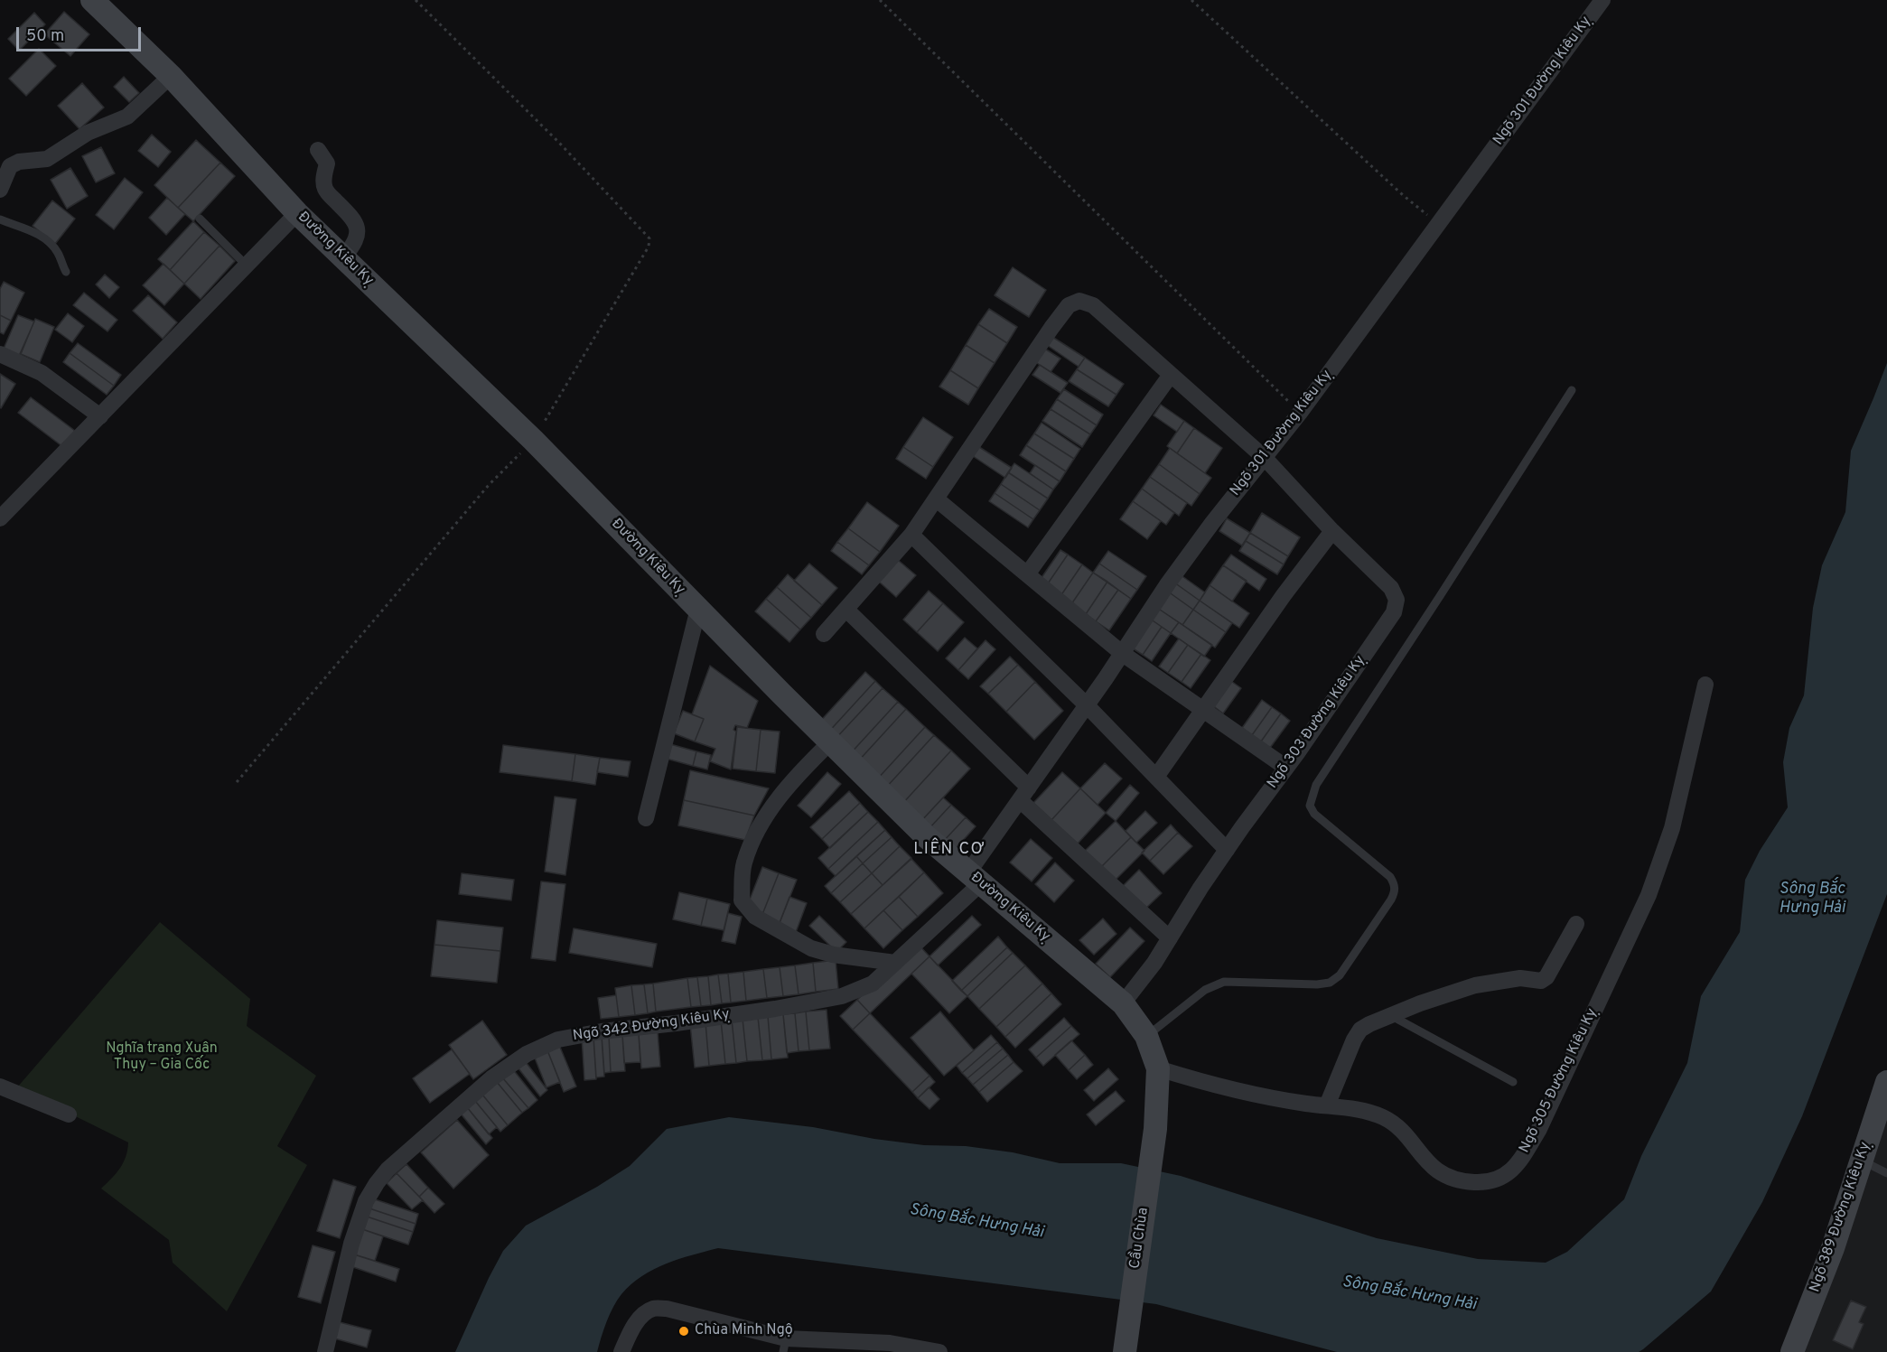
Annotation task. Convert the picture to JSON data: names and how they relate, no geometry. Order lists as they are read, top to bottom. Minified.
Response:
{"streets":{"main road":["Đường Kiêu Kỵ","Ngõ 389 Đường Kiêu Kỵ","Cầu Chùa"],"street":["Ngõ 301 Đường Kiêu Kỵ","Ngõ 303 Đường Kiêu Kỵ","Ngõ 342 Đường Kiêu Kỵ","Ngõ 305 Đường Kiêu Kỵ"]},"crossings":[["Ngõ 301 Đường Kiêu Kỵ","Đường Kiêu Kỵ"],["Ngõ 301 Đường Kiêu Kỵ","Ngõ 303 Đường Kiêu Kỵ"],["Ngõ 301 Đường Kiêu Kỵ","Ngõ 342 Đường Kiêu Kỵ"],["Đường Kiêu Kỵ","Ngõ 303 Đường Kiêu Kỵ"],["Đường Kiêu Kỵ","Ngõ 342 Đường Kiêu Kỵ"],["Đường Kiêu Kỵ","Ngõ 305 Đường Kiêu Kỵ"],["Đường Kiêu Kỵ","Cầu Chùa"]],"districts":["LIÊN CƠ"],"water":["Sông Bắc Hưng Hải"],"parks":["Nghĩa trang Xuân Thụy – Gia Cốc"],"places":["Chùa Minh Ngộ"],"scale_bar":"50 m"}
